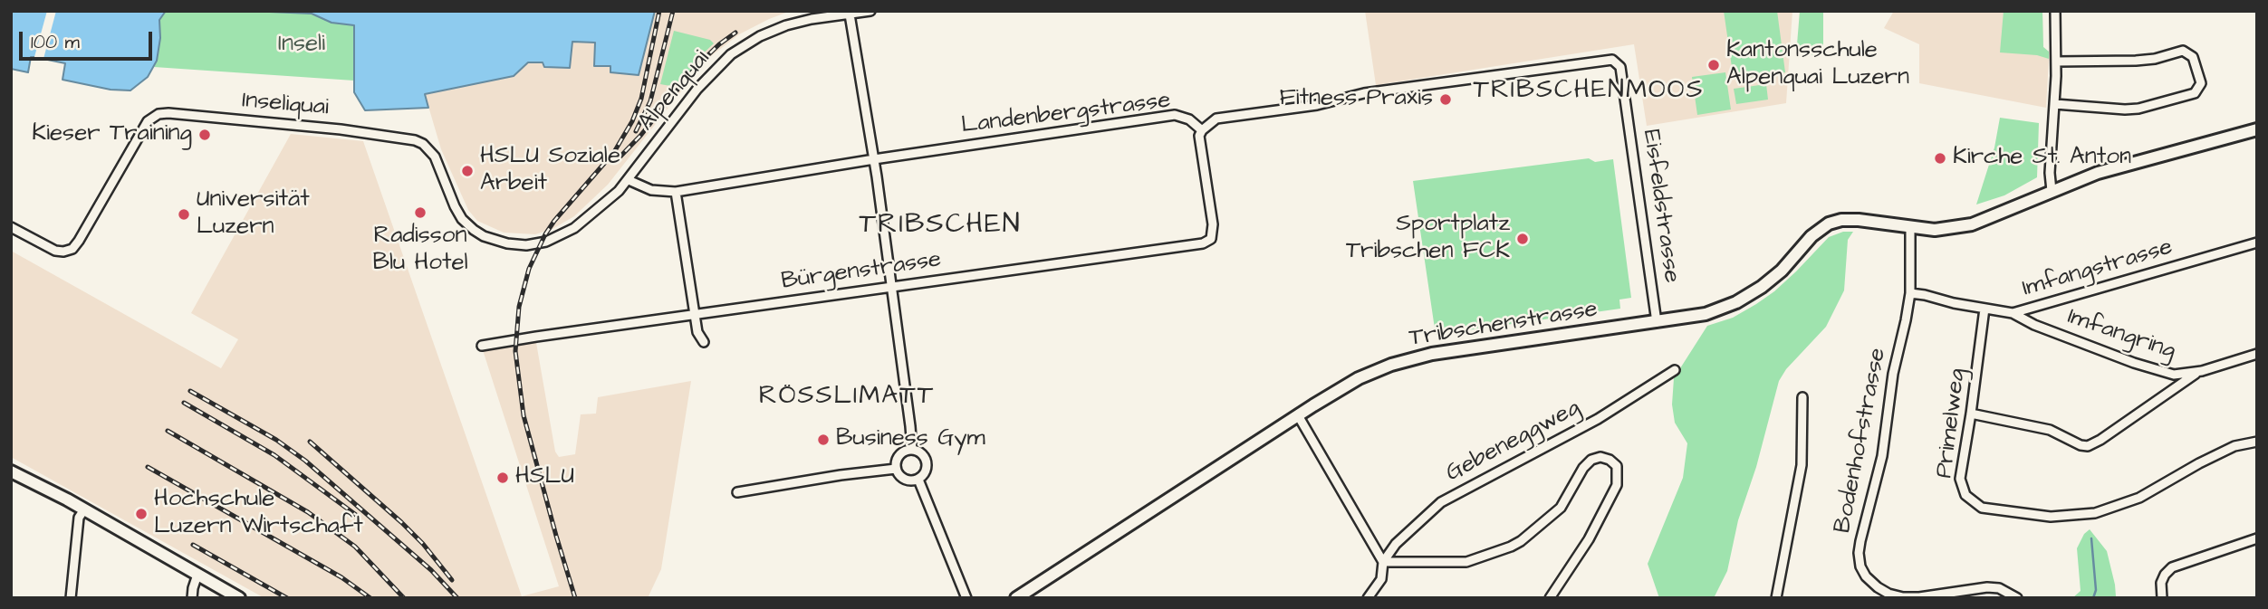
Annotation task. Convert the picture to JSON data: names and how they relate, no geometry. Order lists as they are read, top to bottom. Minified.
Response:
{"streets":{"street":["Alpenquai","Inseliquai","Landenbergstrasse","Eisfeldstrasse","Imfangstrasse","Bürgenstrasse","Tribschenstrasse","Imfangring","Primelweg","Bodenhofstrasse","Gebeneggweg"]},"crossings":[["Alpenquai","Inseliquai"],["Alpenquai","Landenbergstrasse"],["Landenbergstrasse","Eisfeldstrasse"],["Landenbergstrasse","Bürgenstrasse"],["Eisfeldstrasse","Tribschenstrasse"],["Imfangstrasse","Imfangring"],["Imfangstrasse","Primelweg"],["Imfangstrasse","Bodenhofstrasse"],["Tribschenstrasse","Bodenhofstrasse"]],"districts":["TRIBSCHENMOOS","TRIBSCHEN","RÖSSLIMATT"],"parks":["Inseli"],"places":["Kantonsschule Alpenquai Luzern","Fitness Praxis","Kieser Training","Kirche St. Anton","HSLU Soziale Arbeit","Radisson Blu Hotel","Universität Luzern","Sportplatz Tribschen FCK","Business Gym","HSLU","Hochschule Luzern Wirtschaft"],"scale_bar":"100 m"}
